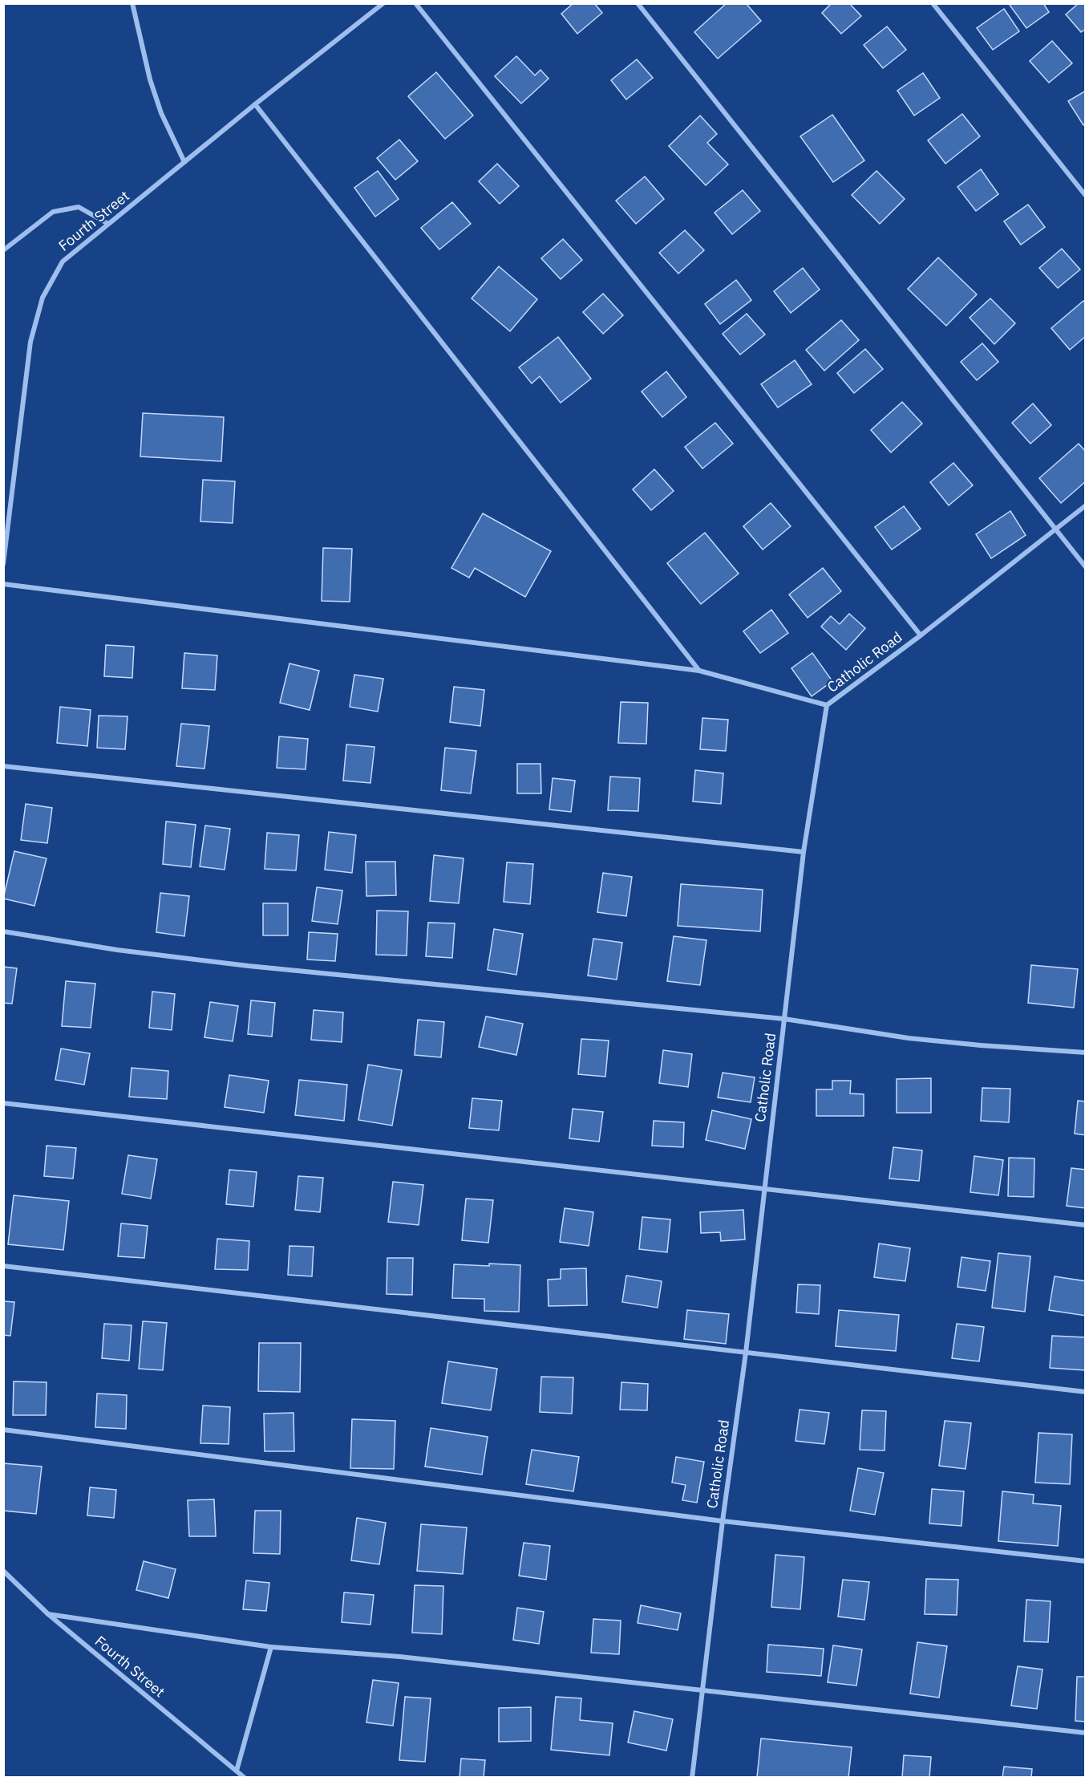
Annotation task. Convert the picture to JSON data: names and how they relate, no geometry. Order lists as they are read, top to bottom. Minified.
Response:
{"streets":{"street":["Fourth Street","Catholic Road"]}}
